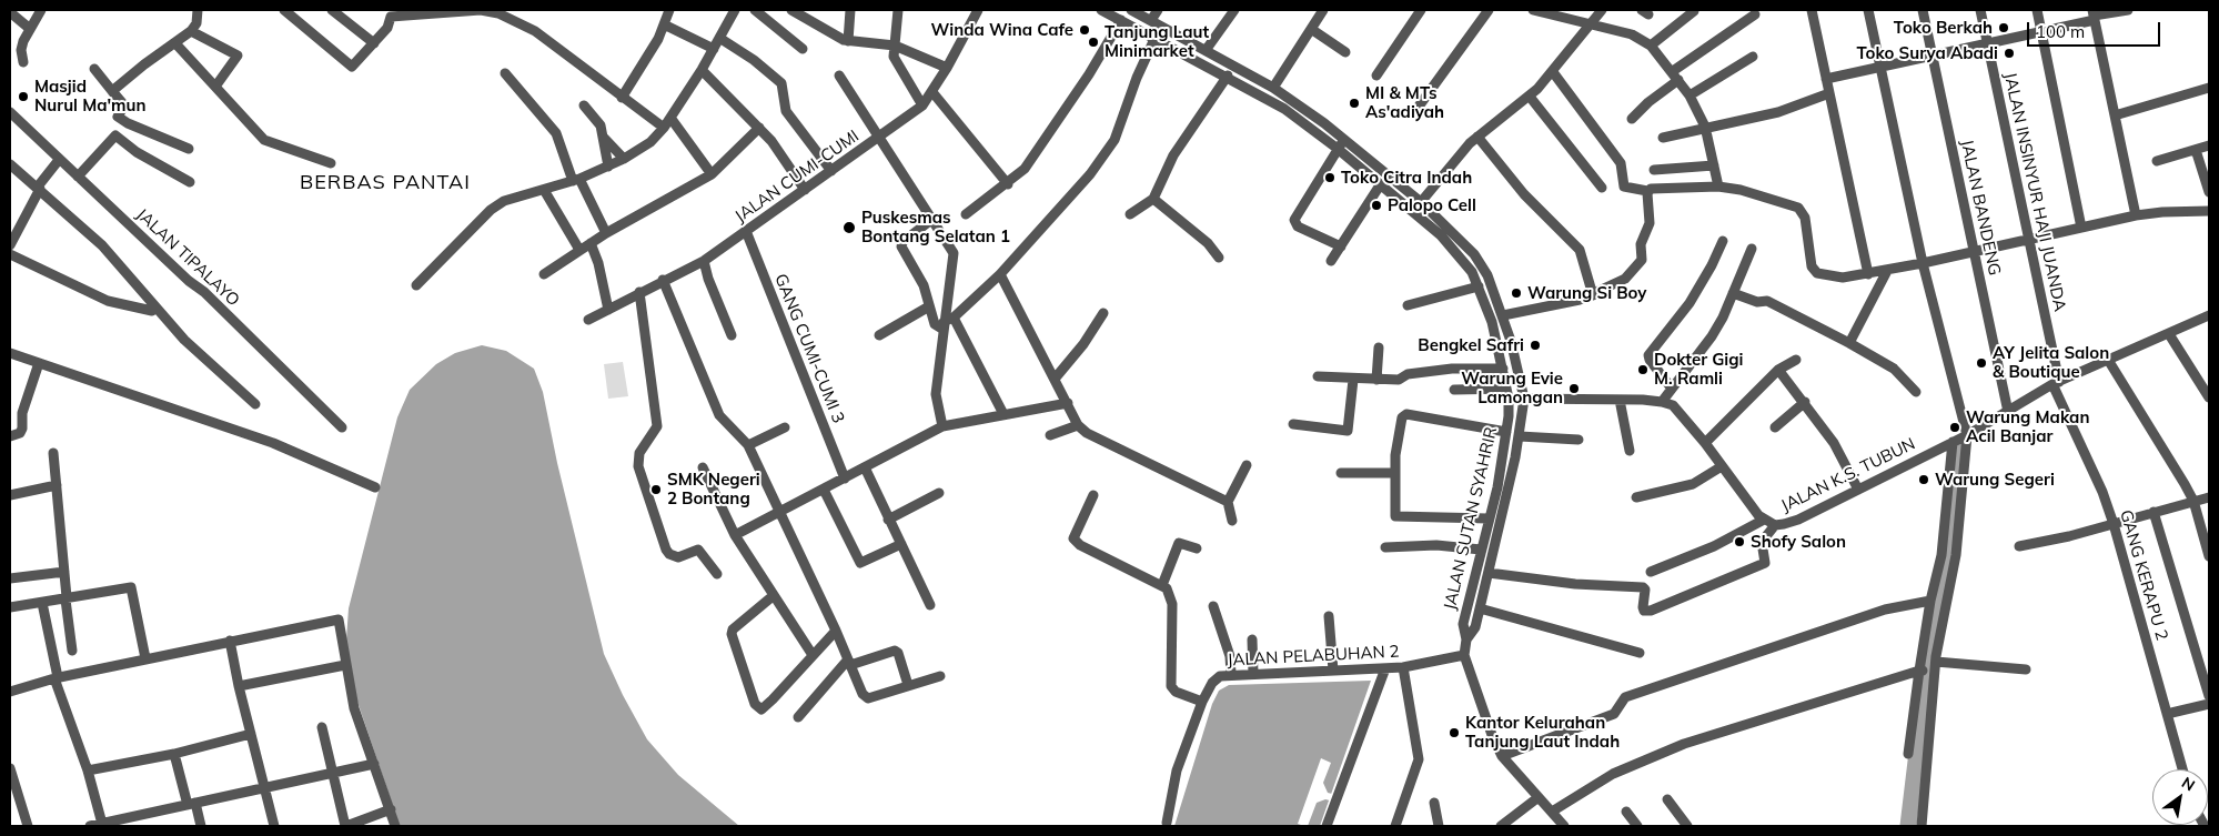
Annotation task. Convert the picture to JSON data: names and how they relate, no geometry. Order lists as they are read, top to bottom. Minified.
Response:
{"streets":{"street":["JALAN CUMI-CUMI","JALAN INSINYUR HAJI JUANDA","JALAN BANDENG","JALAN TIPALAYO","GANG CUMI-CUMI 3","JALAN K.S. TUBUN","JALAN SUTAN SYAHRIR","GANG KERAPU 2","JALAN PELABUHAN 2"]},"crossings":[["JALAN CUMI-CUMI","GANG CUMI-CUMI 3"],["JALAN INSINYUR HAJI JUANDA","JALAN K.S. TUBUN"],["JALAN INSINYUR HAJI JUANDA","GANG KERAPU 2"],["JALAN BANDENG","JALAN K.S. TUBUN"],["JALAN K.S. TUBUN","GANG KERAPU 2"]],"districts":["BERBAS PANTAI"],"places":["Toko Berkah","Winda Wina Cafe","Tanjung Laut Minimarket","Toko Surya Abadi","Masjid Nurul Ma'mun","MI & MTs As'adiyah","Toko Citra Indah","Palopo Cell","Puskesmas Bontang Selatan 1","Warung Si Boy","Bengkel Safri","AY Jelita Salon & Boutique","Dokter Gigi M. Ramli","Warung Evie Lamongan","Warung Makan Acil Banjar","Warung Segeri","SMK Negeri 2 Bontang","Shofy Salon","Kantor Kelurahan Tanjung Laut Indah"],"scale_bar":"100 m","north":"top right"}
